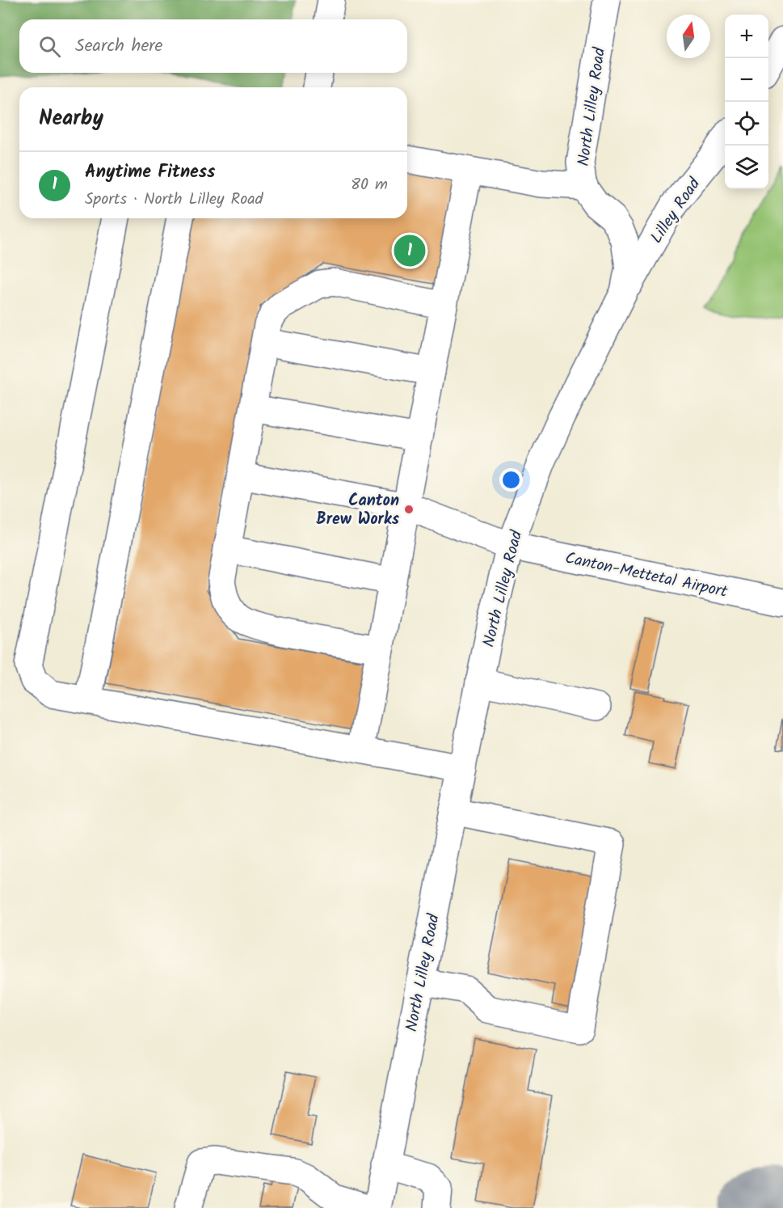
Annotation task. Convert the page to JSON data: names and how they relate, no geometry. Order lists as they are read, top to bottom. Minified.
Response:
{"streets":{"street":["North Lilley Road","Lilley Road","Canton-Mettetal Airport"]},"crossings":[["North Lilley Road","Lilley Road"],["North Lilley Road","Canton-Mettetal Airport"]],"places":["Canton Brew Works"],"north":"top","page":{"map_buttons":["+","−"],"search":"Search here","heading":"Nearby","list":[{"mark":"1","name":"Anytime Fitness","note":"Sports · North Lilley Road","value":"80 m"}],"pins":"1"}}
